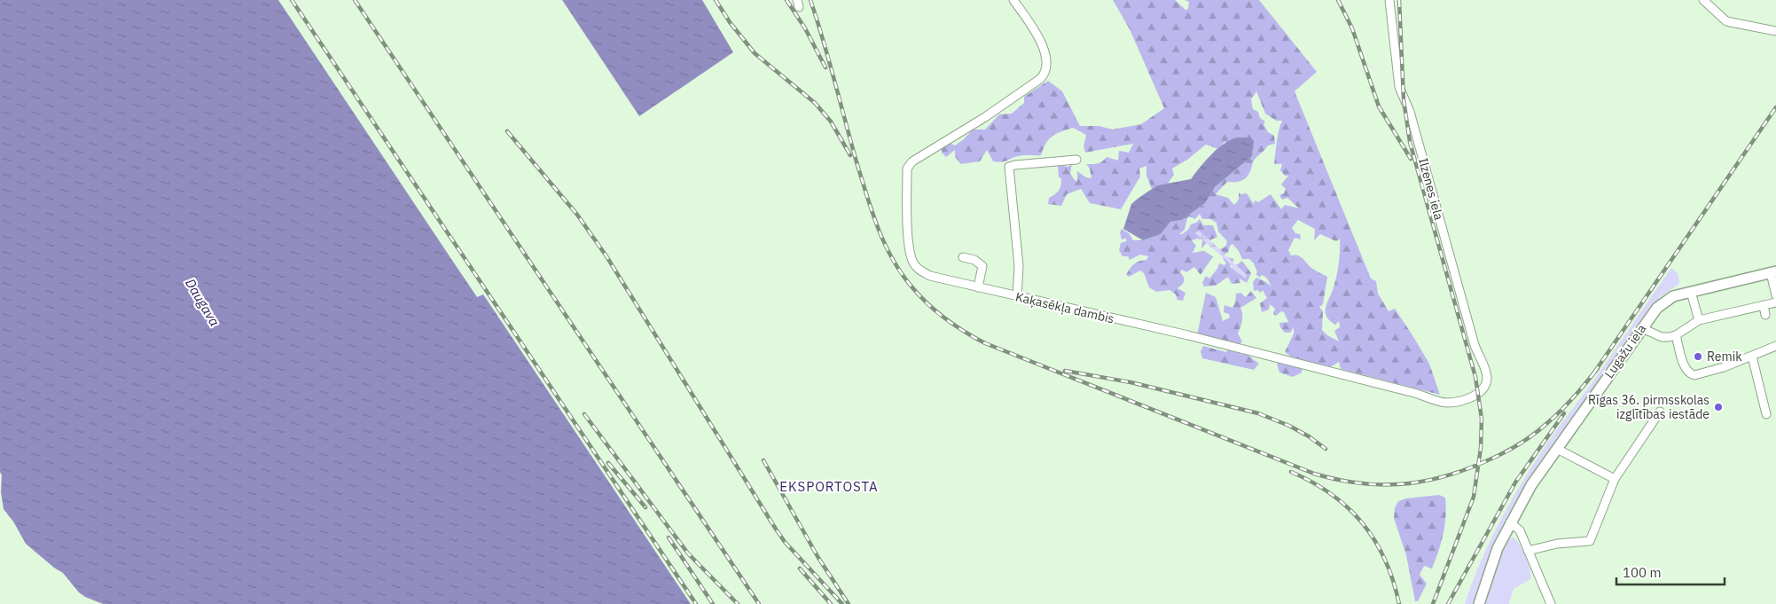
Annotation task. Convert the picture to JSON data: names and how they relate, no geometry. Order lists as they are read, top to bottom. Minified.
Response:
{"streets":{"street":["Ilzenes iela","Kaķasēkļa dambis","Lugažu iela"]},"crossings":[["Ilzenes iela","Kaķasēkļa dambis"]],"districts":["EKSPORTOSTA"],"water":["Daugava"],"places":["Remik","Rīgas 36. pirmsskolas izglītības iestāde"],"scale_bar":"100 m"}
